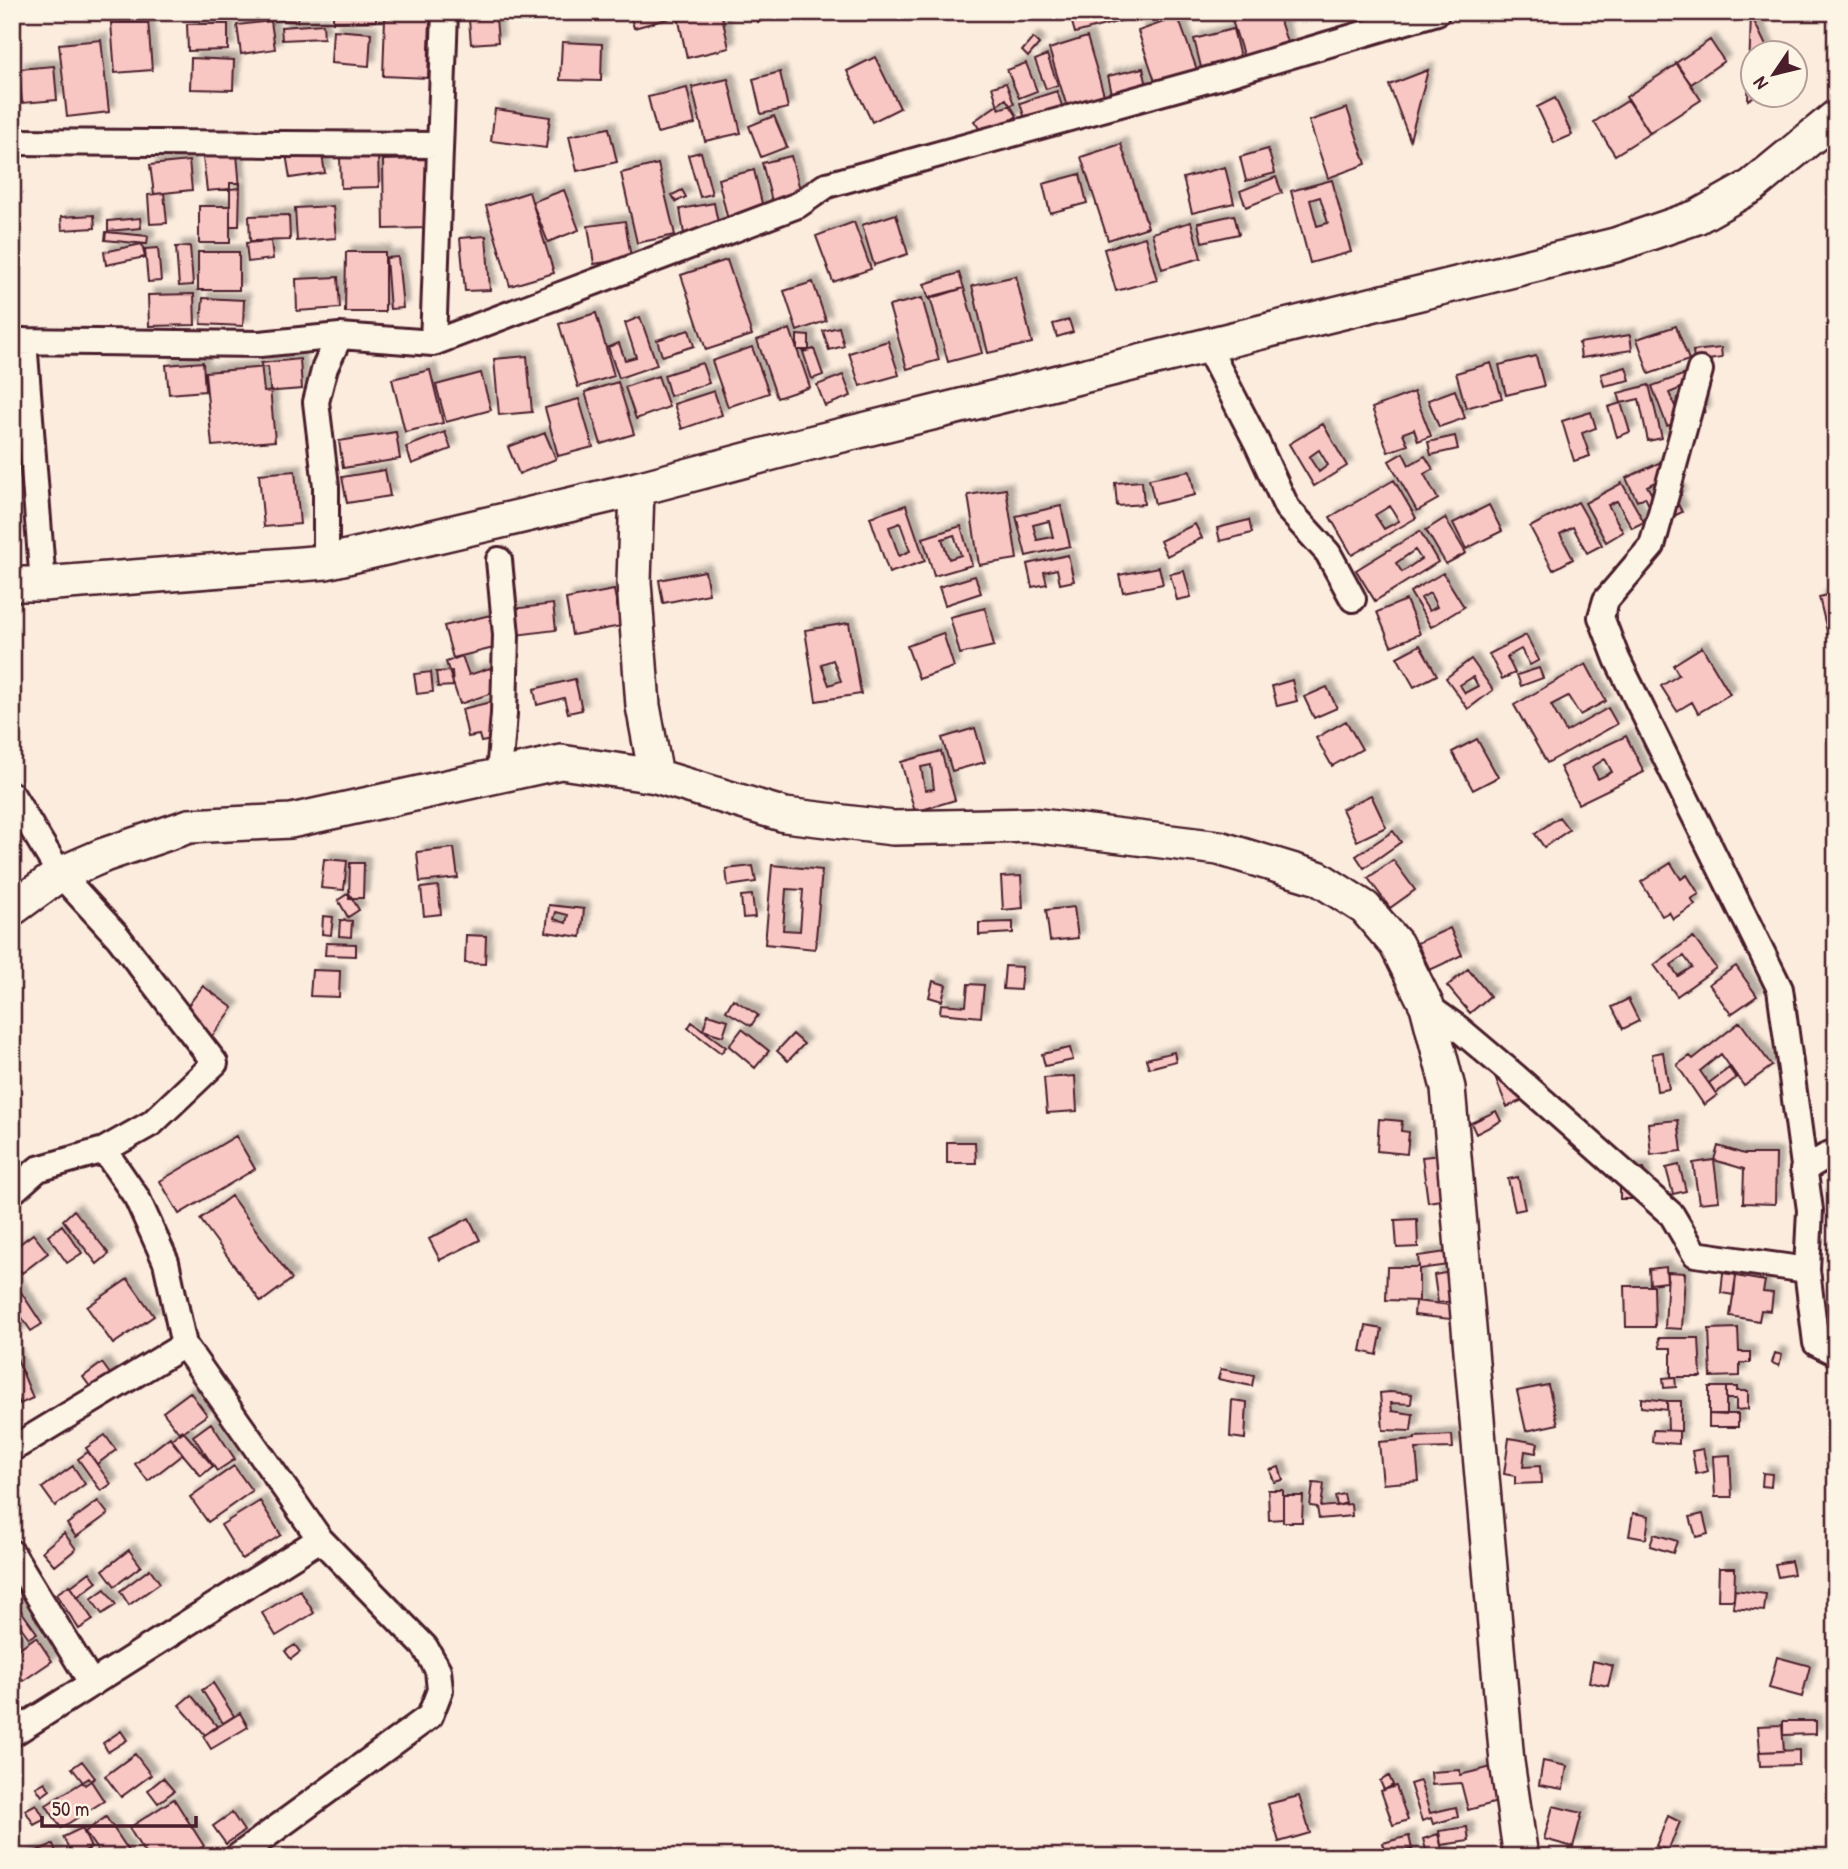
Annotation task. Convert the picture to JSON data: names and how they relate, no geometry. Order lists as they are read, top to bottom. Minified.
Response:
{"scale_bar":"50 m","north":"bottom left"}
